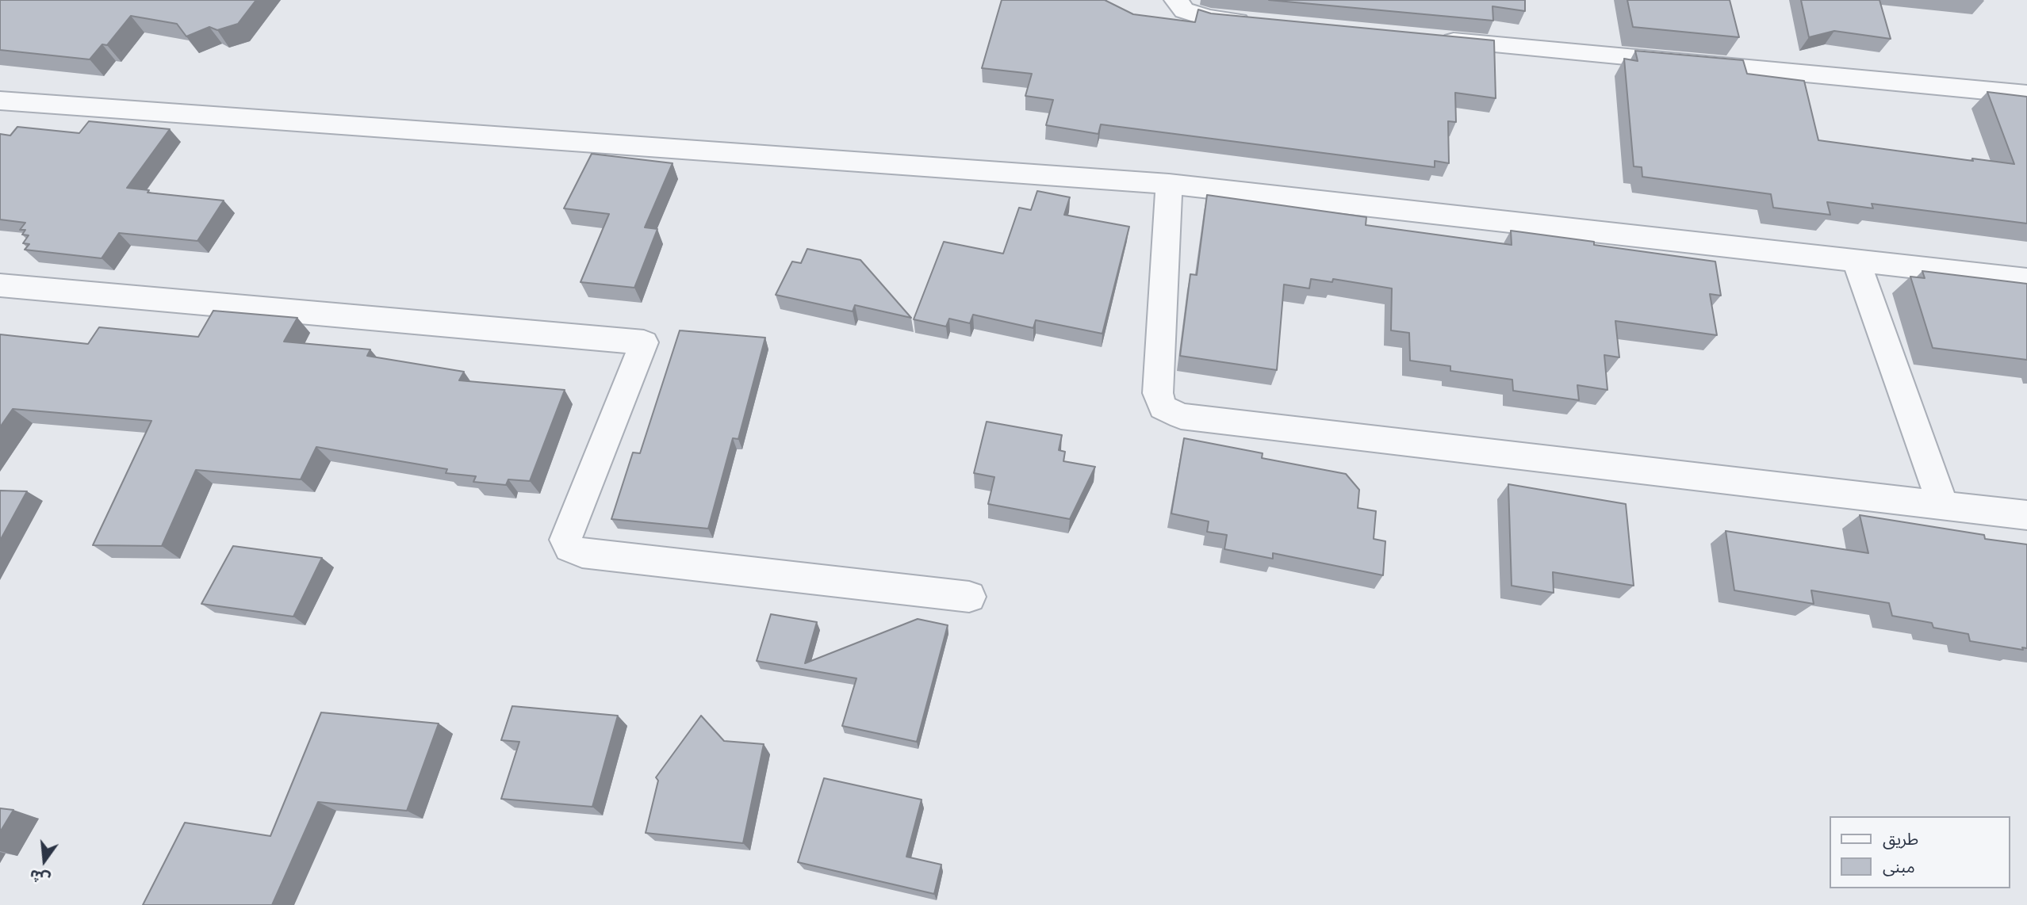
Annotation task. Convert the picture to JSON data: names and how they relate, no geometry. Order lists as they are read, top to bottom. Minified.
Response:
{"legend":["طريق","مبنى"],"north":"bottom"}
